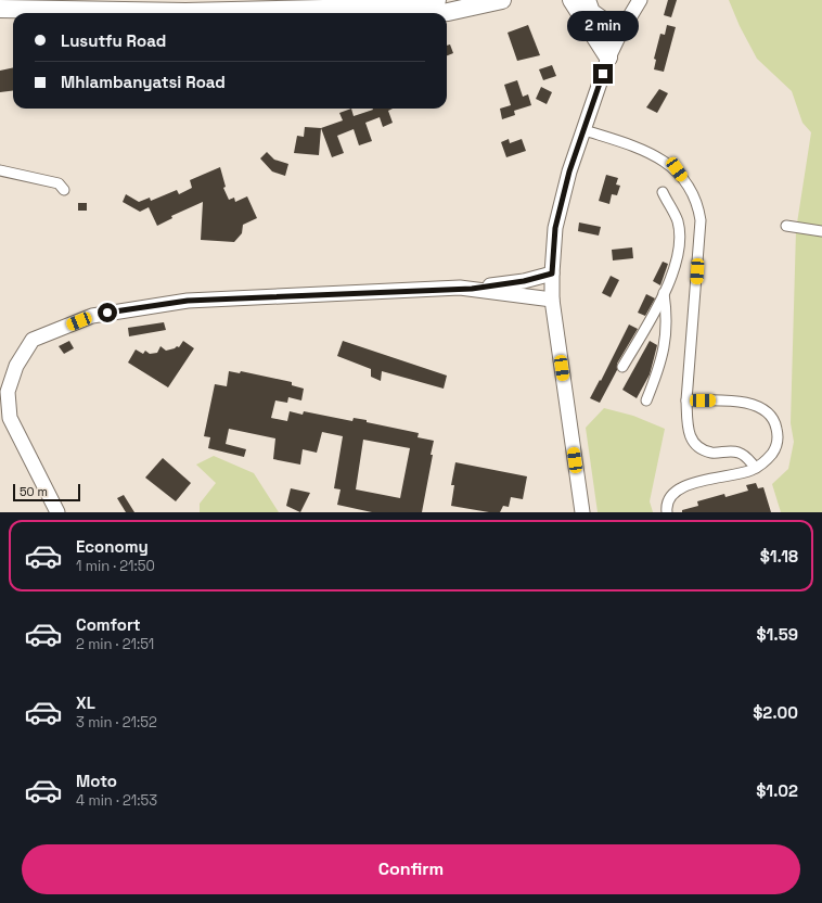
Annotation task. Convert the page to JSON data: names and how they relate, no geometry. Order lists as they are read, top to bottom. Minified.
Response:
{"scale_bar":"50 m","page":{"bubble":"2 min","banner":["Lusutfu Road","Mhlambanyatsi Road"],"scale":"50 m","list":[{"name":"Economy","note":"1 min · 21:50","value":"$1.18"},{"name":"Comfort","note":"2 min · 21:51","value":"$1.59"},{"name":"XL","note":"3 min · 21:52","value":"$2.00"},{"name":"Moto","note":"4 min · 21:53","value":"$1.02"}],"buttons":"Confirm"}}
